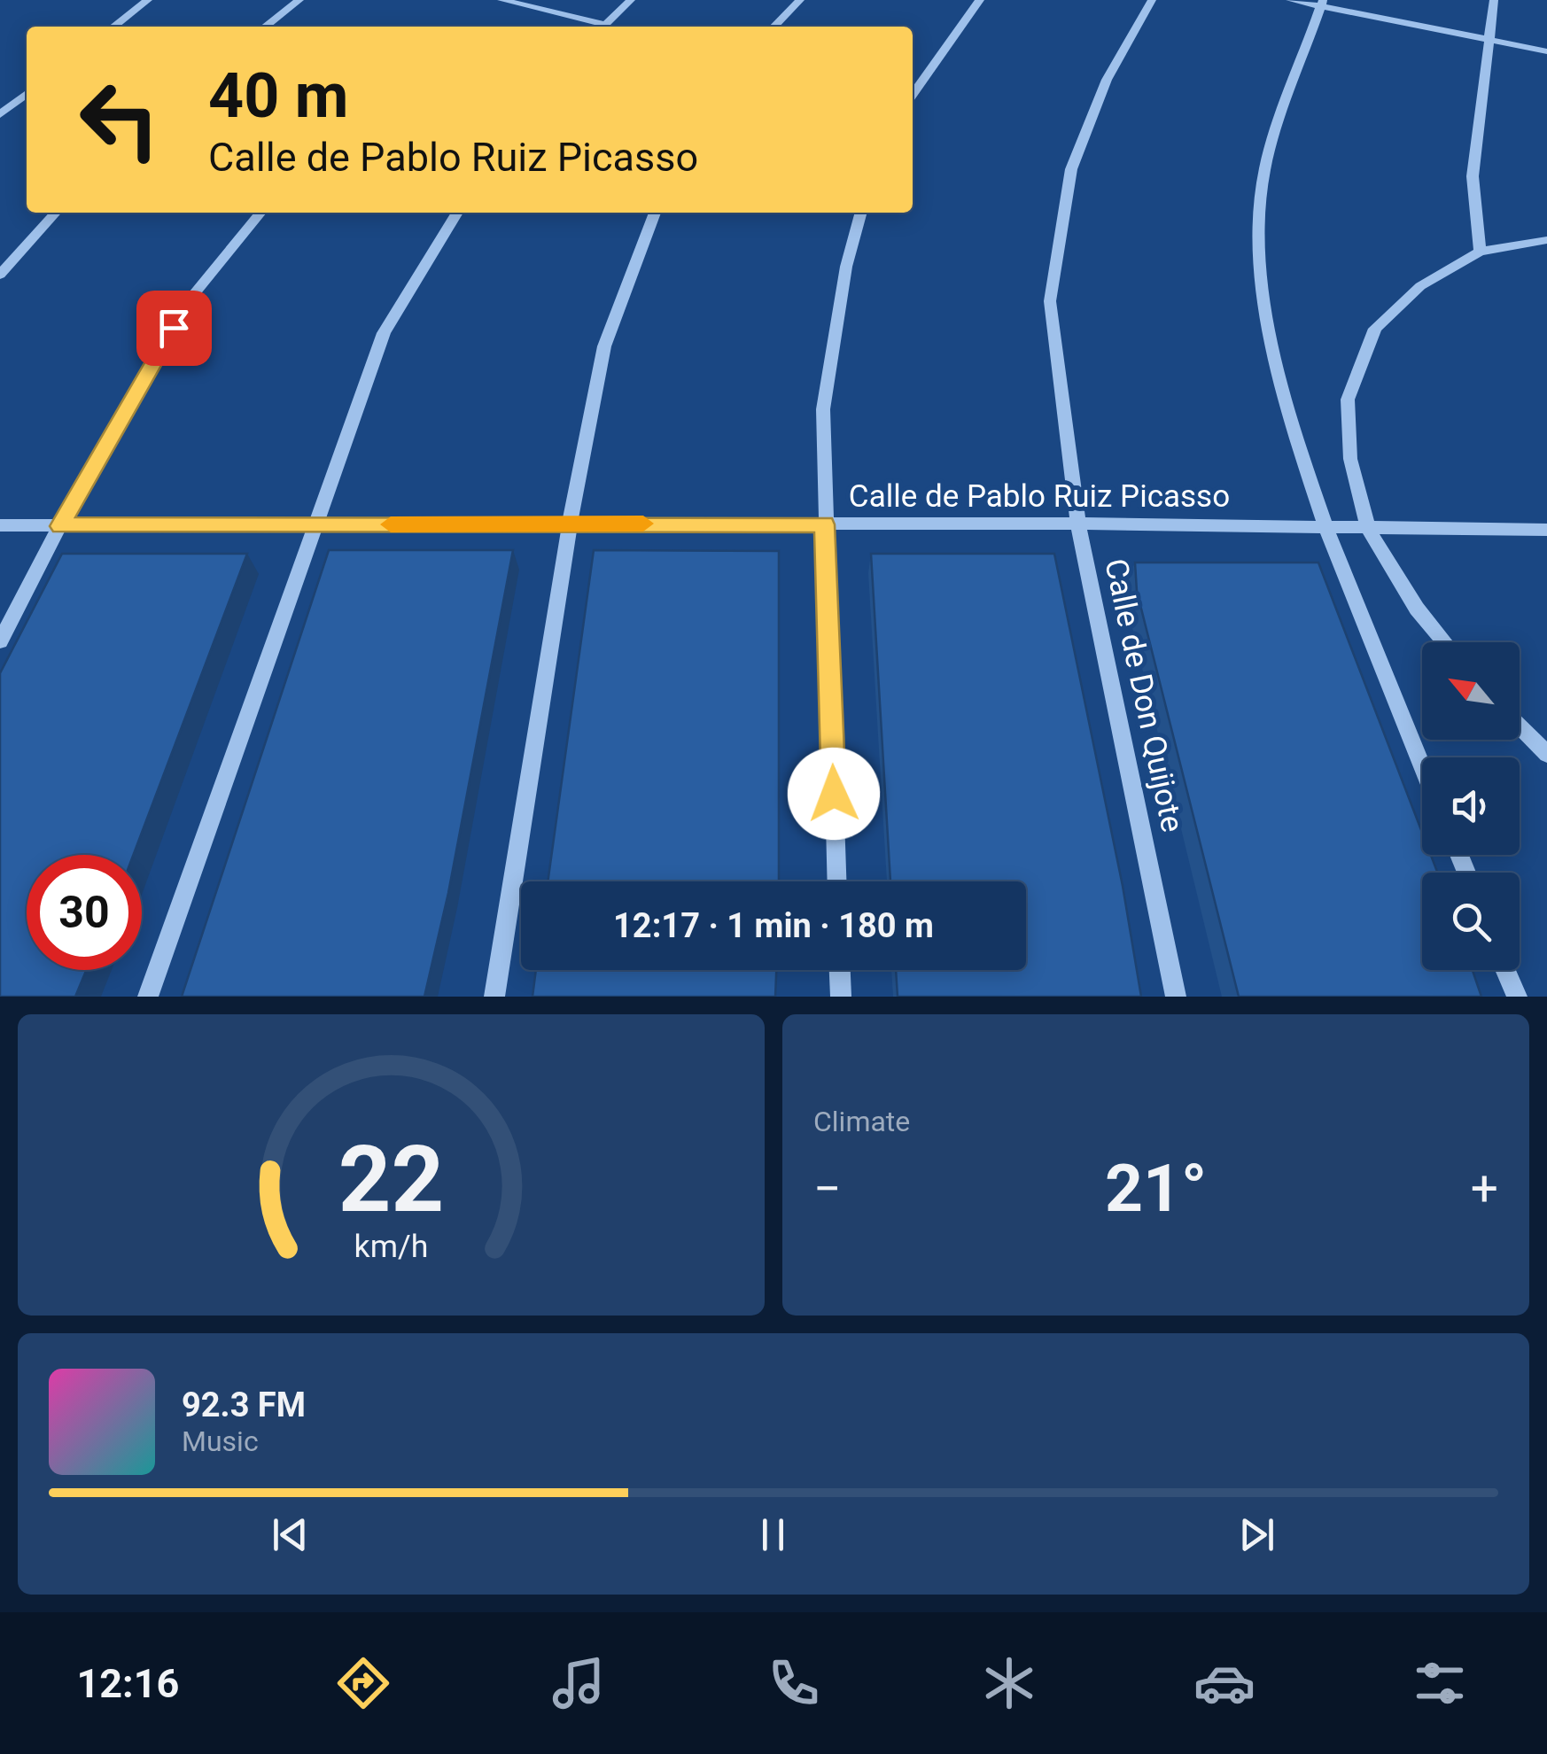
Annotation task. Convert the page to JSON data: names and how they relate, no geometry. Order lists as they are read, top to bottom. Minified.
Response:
{"streets":{"street":["Calle de Pablo Ruiz Picasso","Calle de Don Quijote"]},"crossings":[["Calle de Pablo Ruiz Picasso","Calle de Don Quijote"]],"north":"top left","page":{"turn":["40 m","Calle de Pablo Ruiz Picasso"],"limit":"30","trip":"12:17 · 1 min · 180 m","tile":"Climate","heat":["−","21°","+"],"song":["92.3 FM","Music"],"tabs":"12:16","gauge":["22","km/h"]}}
